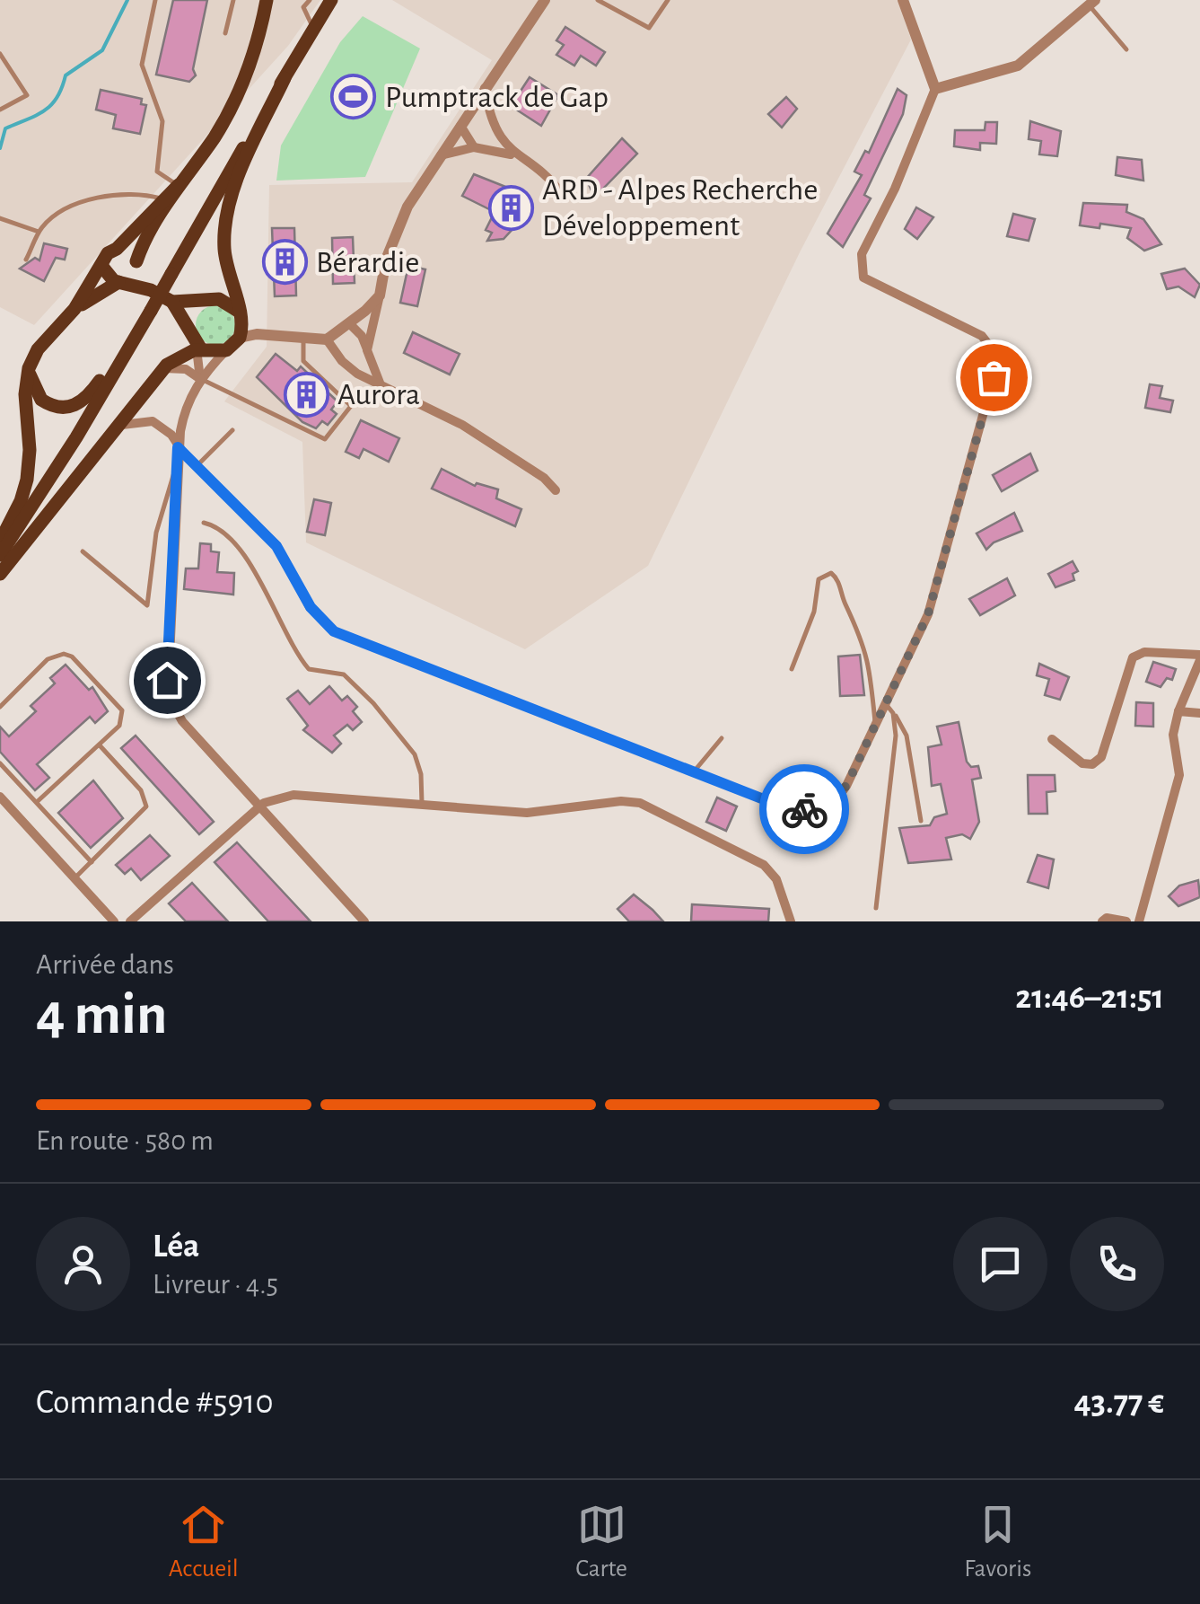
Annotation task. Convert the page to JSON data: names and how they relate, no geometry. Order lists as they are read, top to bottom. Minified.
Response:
{"places":{"sports":["Pumptrack de Gap"],"building":["ARD - Alpes Recherche Développement","Bérardie","Aurora"]},"page":{"heading":["4 min","Arrivée dans","21:46–21:51"],"panel":["Léa","Livreur · 4.5","Commande #5910","43.77 €"],"bar":"En route · 580 m","tabs":["Accueil","Carte","Favoris"]}}
